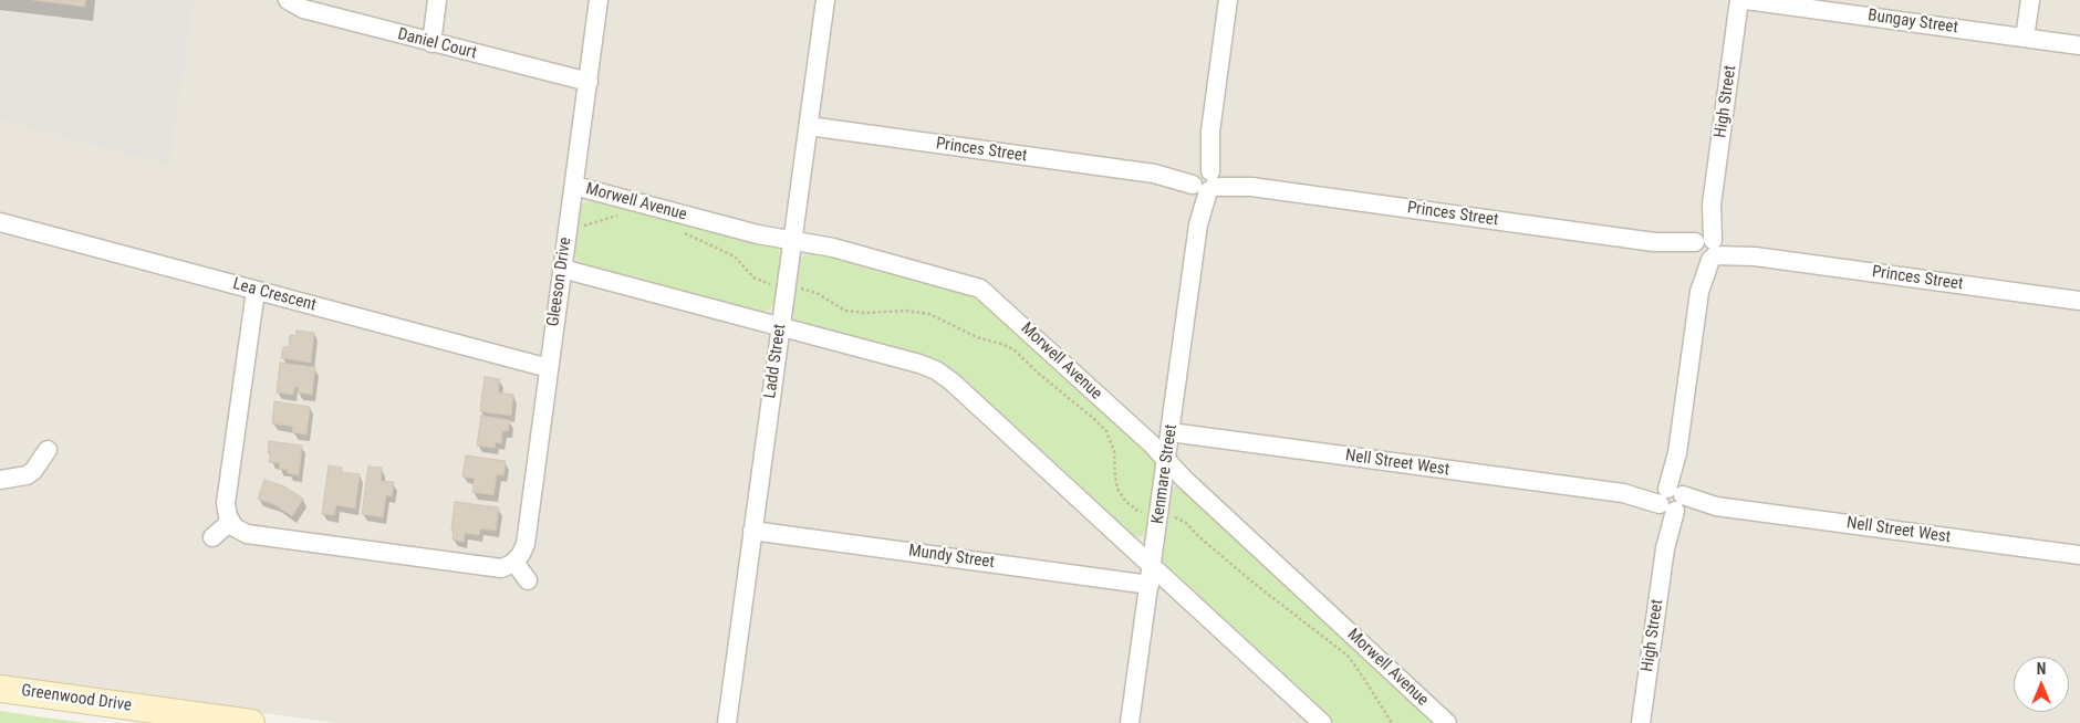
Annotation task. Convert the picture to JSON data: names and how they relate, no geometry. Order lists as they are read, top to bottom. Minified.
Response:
{"streets":{"street":["Bungay Street","Daniel Court","High Street","Princes Street","Morwell Avenue","Gleeson Drive","Lea Crescent","Ladd Street","Nell Street West","Kenmare Street","Mundy Street","Greenwood Drive"]},"crossings":[["Daniel Court","Gleeson Drive"],["High Street","Princes Street"],["High Street","Nell Street West"],["Princes Street","Ladd Street"],["Princes Street","Kenmare Street"],["Morwell Avenue","Gleeson Drive"],["Morwell Avenue","Ladd Street"],["Morwell Avenue","Kenmare Street"],["Gleeson Drive","Lea Crescent"],["Ladd Street","Mundy Street"],["Nell Street West","Kenmare Street"],["Kenmare Street","Mundy Street"]],"north":"top"}
